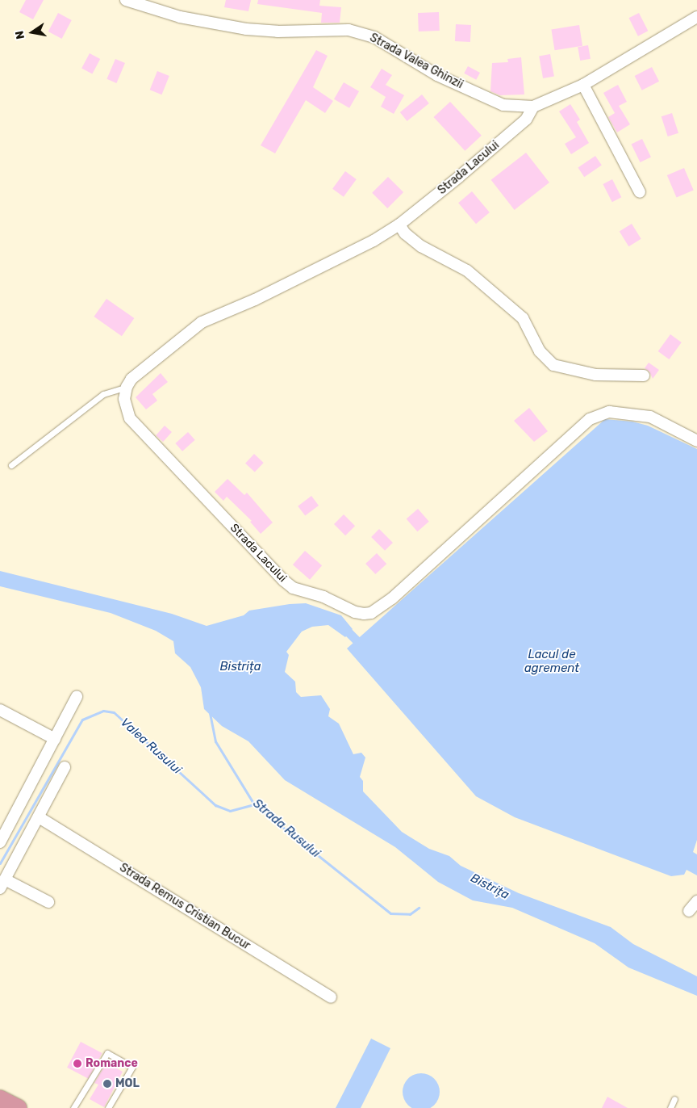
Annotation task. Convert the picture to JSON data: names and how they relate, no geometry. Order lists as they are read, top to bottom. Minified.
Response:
{"streets":{"street":["Strada Valea Ghinzii","Strada Lacului","Strada Remus Cristian Bucur"]},"crossings":[["Strada Valea Ghinzii","Strada Lacului"]],"water":["Lacul de agrement","Bistrița","Valea Rusului","Strada Rusului"],"places":["Romance","MOL"],"north":"left"}
